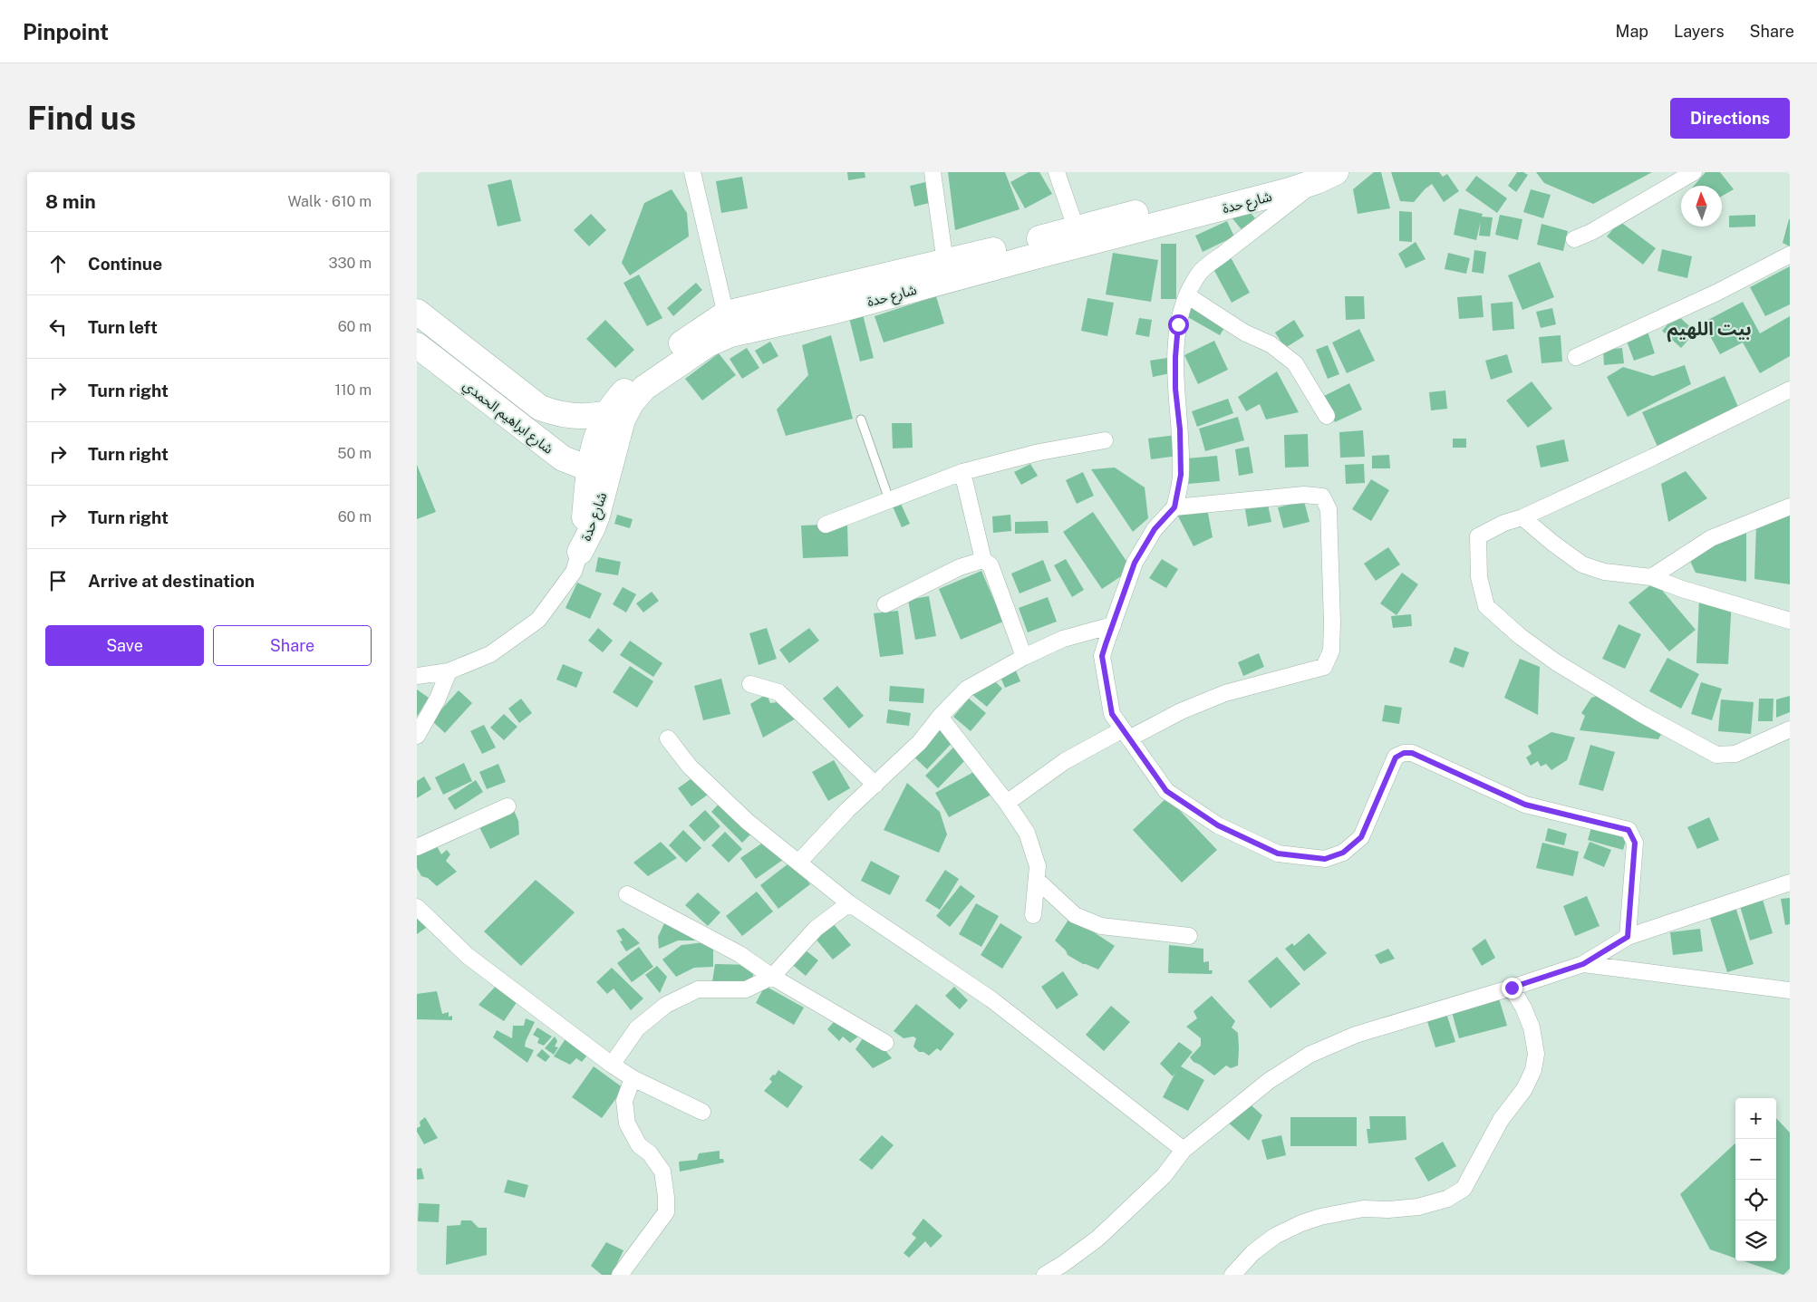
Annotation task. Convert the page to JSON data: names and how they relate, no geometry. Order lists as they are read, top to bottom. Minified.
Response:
{"streets":{"main road":["شارع حدة","شارع ابراهيم الحمدي"]},"crossings":[["شارع حدة","شارع ابراهيم الحمدي"]],"districts":["بيت اللهيم"],"north":"top","page":{"header":"Pinpoint","nav":["Map","Layers","Share"],"buttons":["Directions",["Save","Share"]],"title":"Find us","heading":["8 min","Walk · 610 m"],"list":[["Continue","330 m"],["Turn left","60 m"],["Turn right","110 m"],["Turn right","50 m"],["Turn right","60 m"],"Arrive at destination"],"map_buttons":["+","−"]}}
